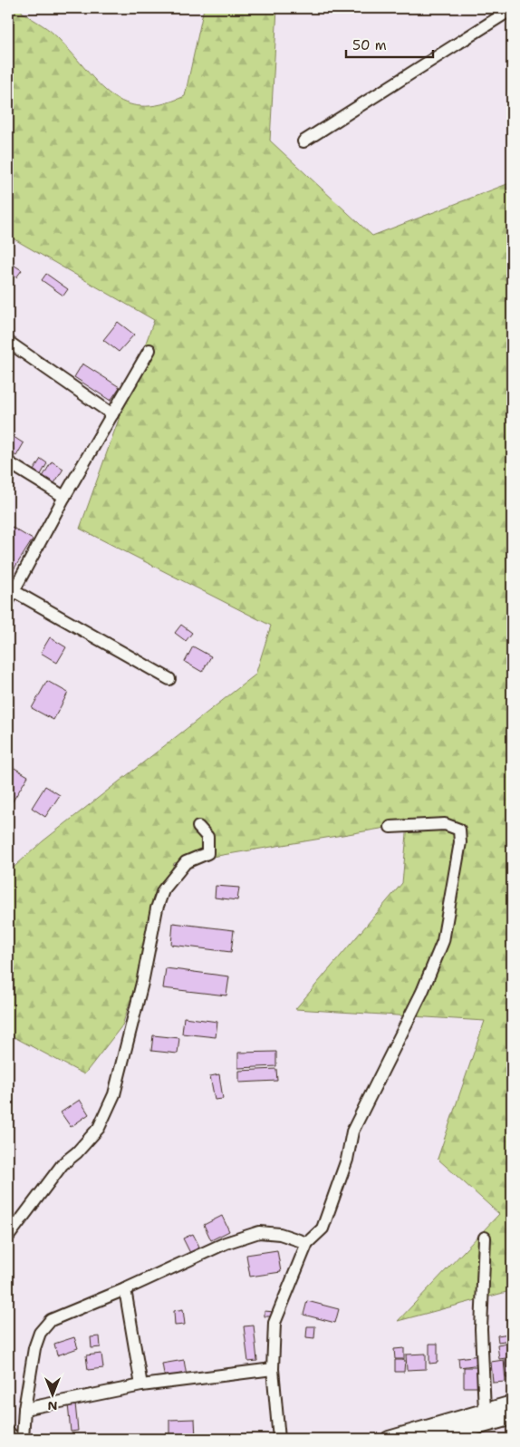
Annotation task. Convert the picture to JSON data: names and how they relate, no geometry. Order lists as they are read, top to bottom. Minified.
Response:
{"scale_bar":"50 m","north":"bottom"}
